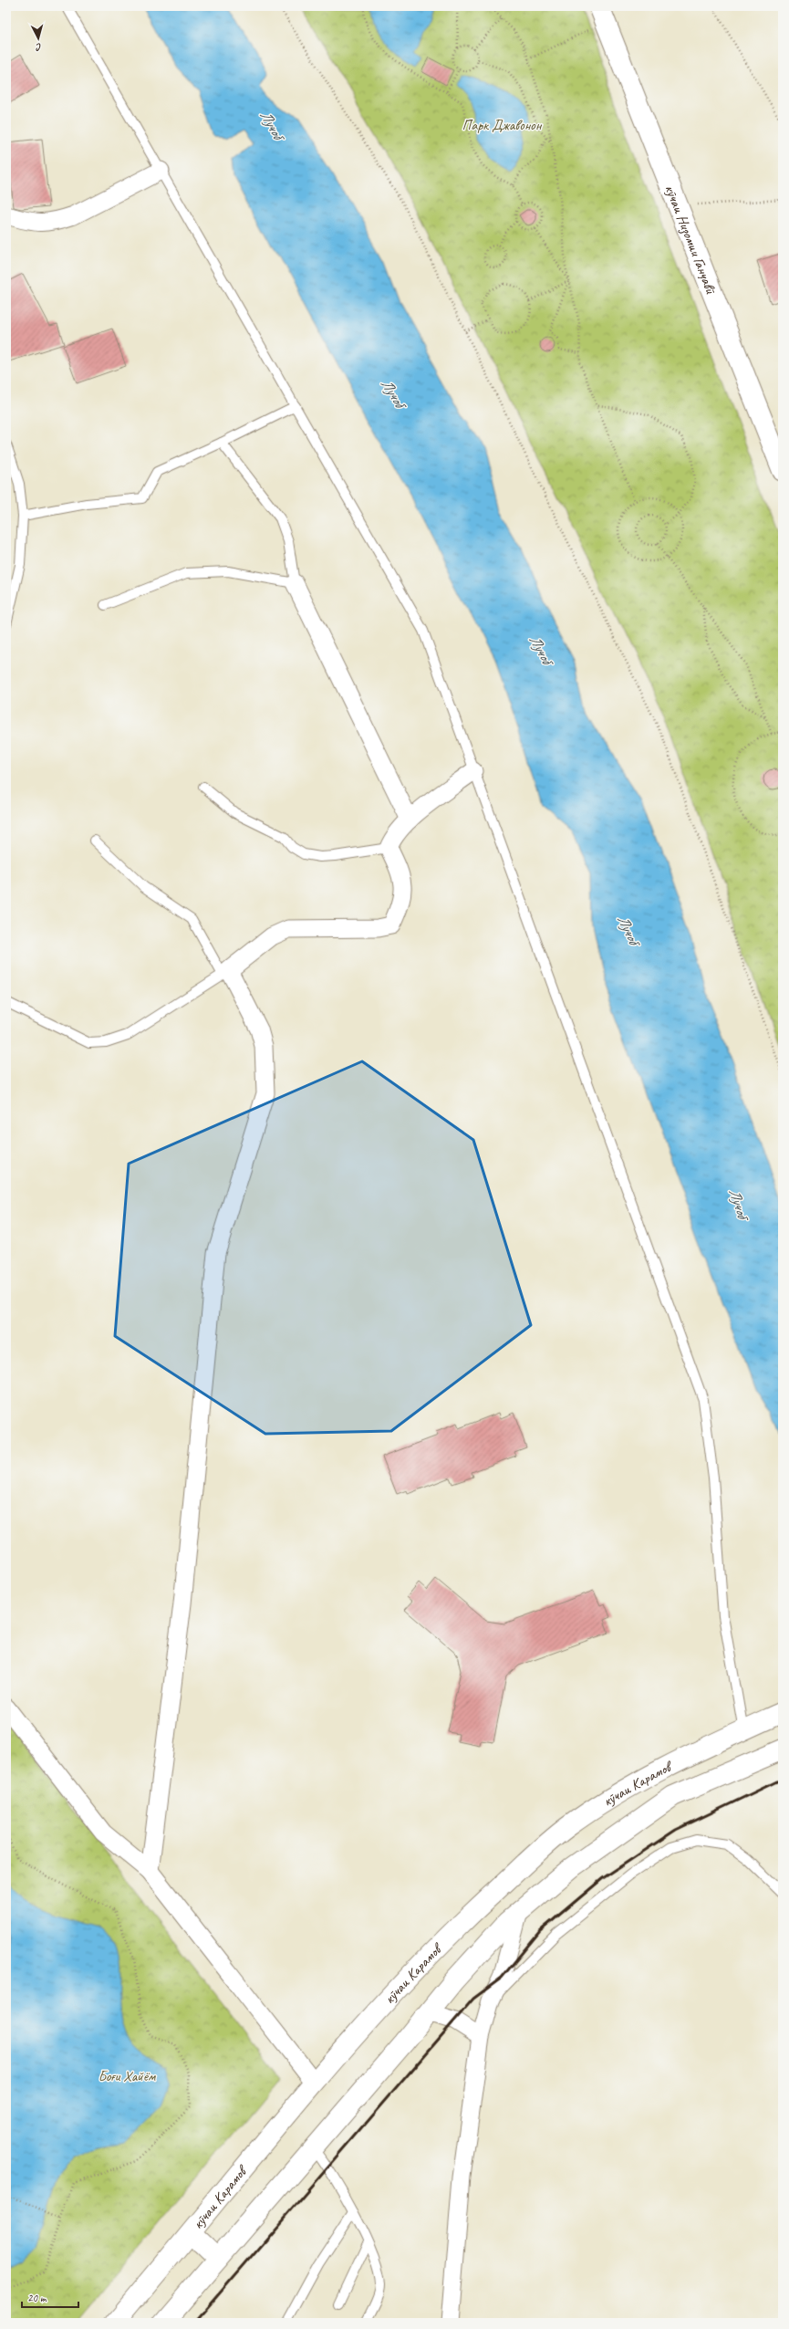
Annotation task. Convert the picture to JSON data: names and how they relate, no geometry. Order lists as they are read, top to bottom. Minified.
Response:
{"streets":{"main road":["кӯчаи Низомии Ганҷавӣ","кӯчаи Карамов"]},"water":["Лучоб"],"parks":["Парк Джавонон","Боғи Хайём"],"scale_bar":"20 m","north":"bottom"}
